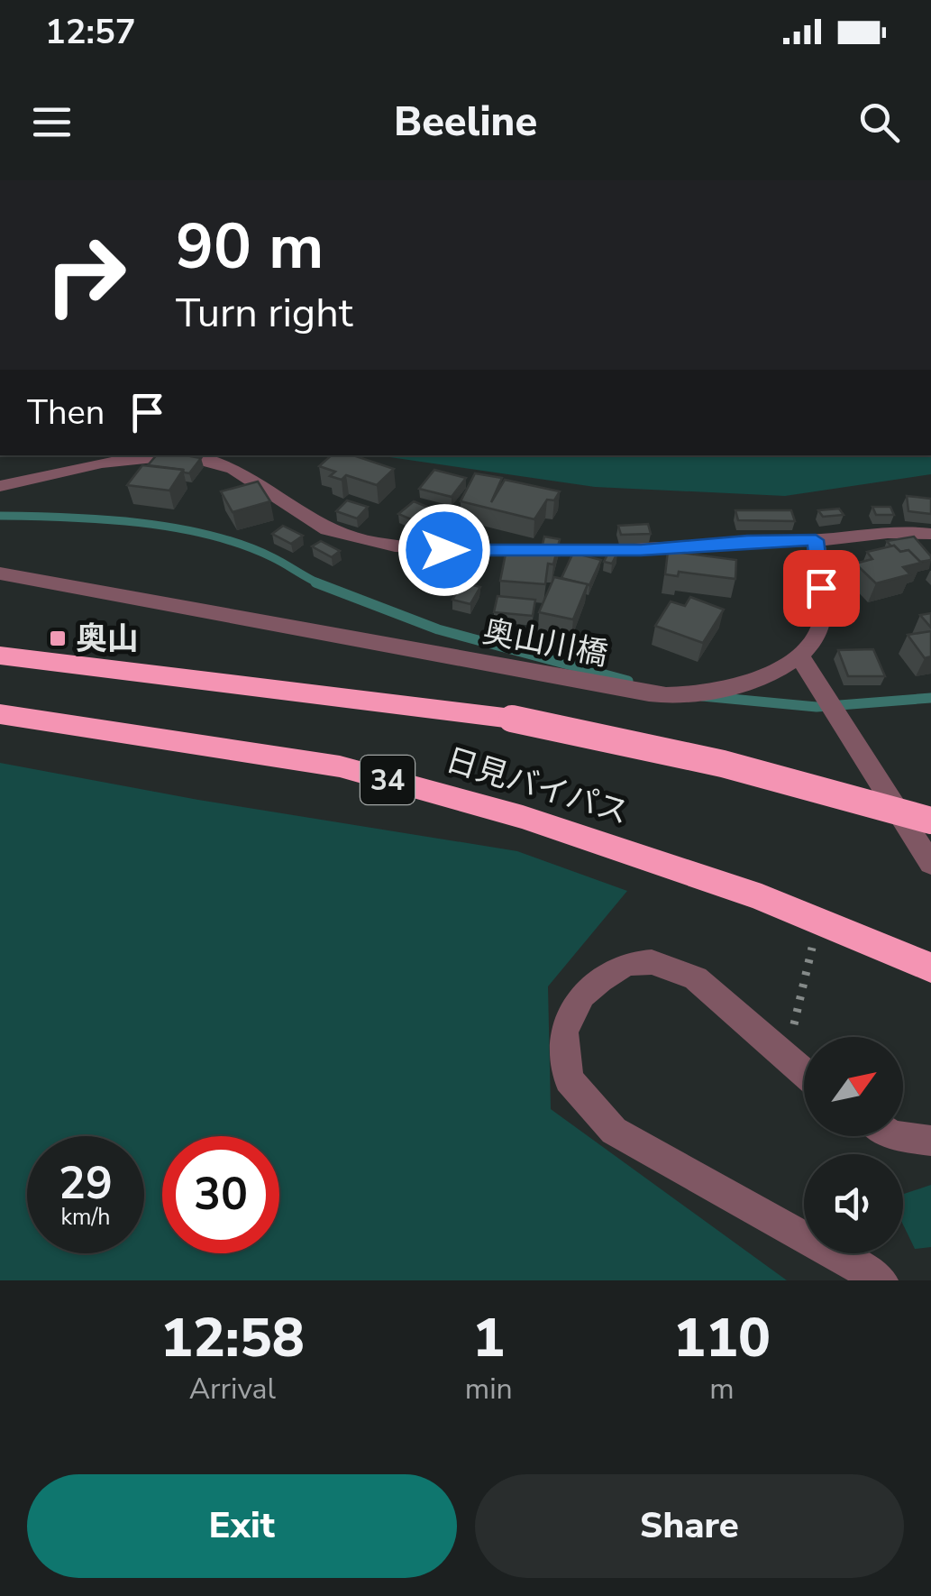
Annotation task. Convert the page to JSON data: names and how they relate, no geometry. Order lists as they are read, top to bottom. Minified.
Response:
{"streets":{"highway":["34","日見バイパス"],"street":["奥山川橋"]},"places":{"transit":["奥山"]},"north":"top right","page":{"status":"12:57","header":"Beeline","turn":["90 m","Turn right"],"then":"Then","speed":"29 km/h","limit":"30","eta":["12:58","Arrival","1","min","110","m"],"buttons":["Exit","Share"]}}
